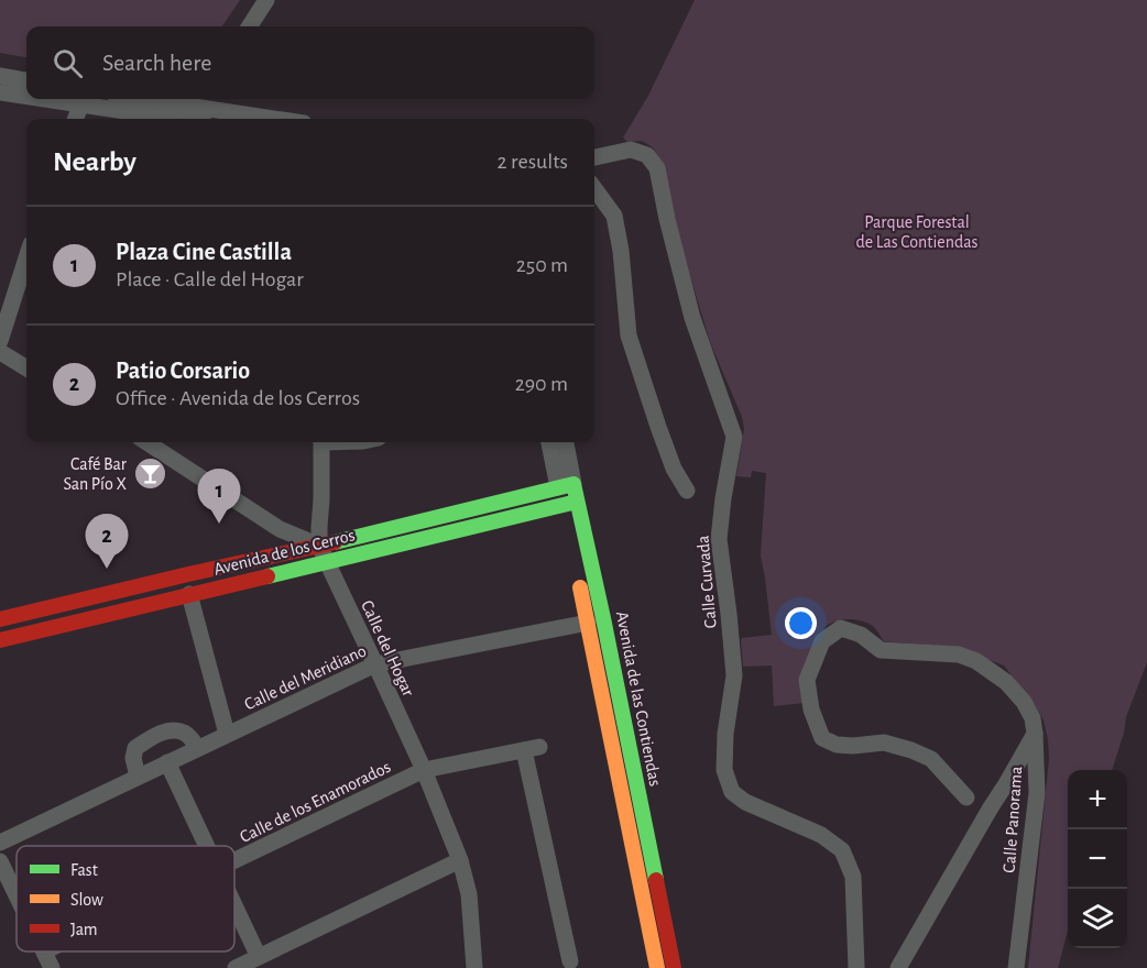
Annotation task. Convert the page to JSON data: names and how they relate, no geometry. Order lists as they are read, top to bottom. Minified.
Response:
{"streets":{"street":["Avenida de los Cerros","Calle Curvada","Calle del Hogar","Calle del Meridiano","Avenida de las Contiendas","Calle de los Enamorados","Calle Panorama"]},"crossings":[["Avenida de los Cerros","Calle del Hogar"],["Avenida de los Cerros","Avenida de las Contiendas"],["Calle del Hogar","Calle del Meridiano"],["Calle del Hogar","Calle de los Enamorados"],["Calle del Meridiano","Avenida de las Contiendas"]],"parks":["Parque Forestal de Las Contiendas"],"places":{"bar":["Café Bar San Pío X"]},"legend":["Fast","Slow","Jam"],"page":{"search":"Search here","heading":["Nearby","2 results"],"list":[{"mark":"1","name":"Plaza Cine Castilla","note":"Place · Calle del Hogar","value":"250 m"},{"mark":"2","name":"Patio Corsario","note":"Office · Avenida de los Cerros","value":"290 m"}],"pins":["1","2"],"map_buttons":["+","−"]}}
